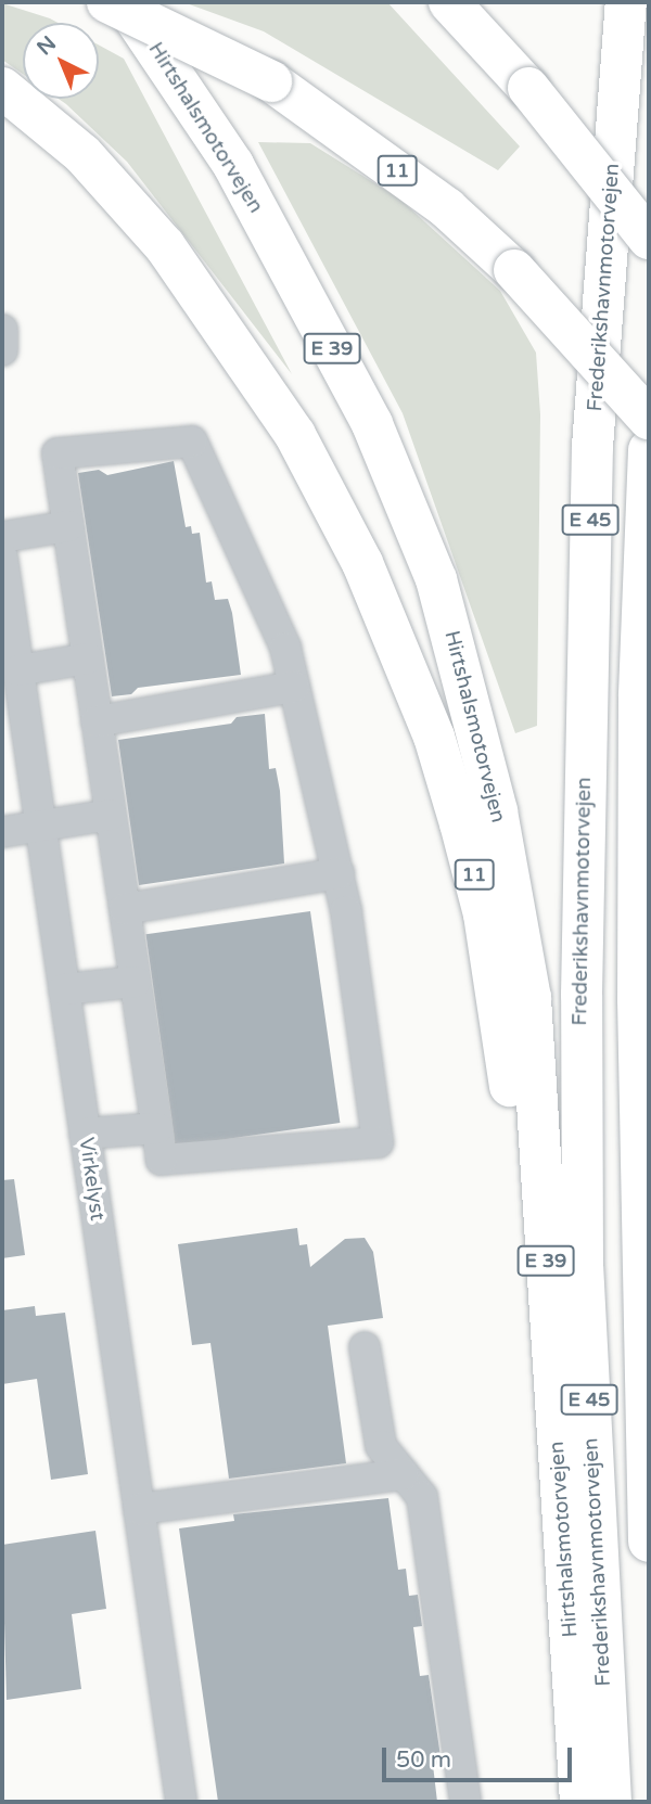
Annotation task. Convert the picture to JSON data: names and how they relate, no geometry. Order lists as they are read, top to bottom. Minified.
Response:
{"streets":{"highway":["Hirtshalsmotorvejen","11","Frederikshavnmotorvejen","E 39","E 45"],"street":["Virkelyst"]},"crossings":[["Hirtshalsmotorvejen","11"]],"scale_bar":"50 m","north":"top left"}
